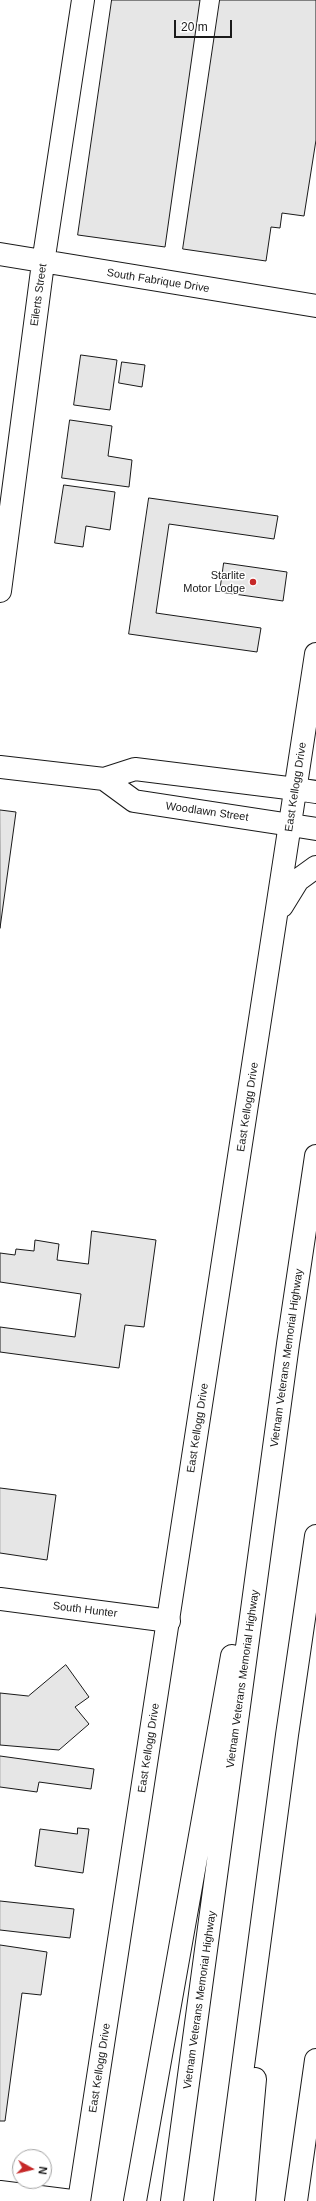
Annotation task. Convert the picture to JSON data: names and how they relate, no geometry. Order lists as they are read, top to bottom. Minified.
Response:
{"streets":{"main road":["South Fabrique Drive","Eilerts Street","East Kellogg Drive","Woodlawn Street","Vietnam Veterans Memorial Highway","South Hunter"]},"crossings":[["South Fabrique Drive","Eilerts Street"],["East Kellogg Drive","Woodlawn Street"],["East Kellogg Drive","South Hunter"]],"places":["Starlite Motor Lodge"],"scale_bar":"20 m","north":"right"}
